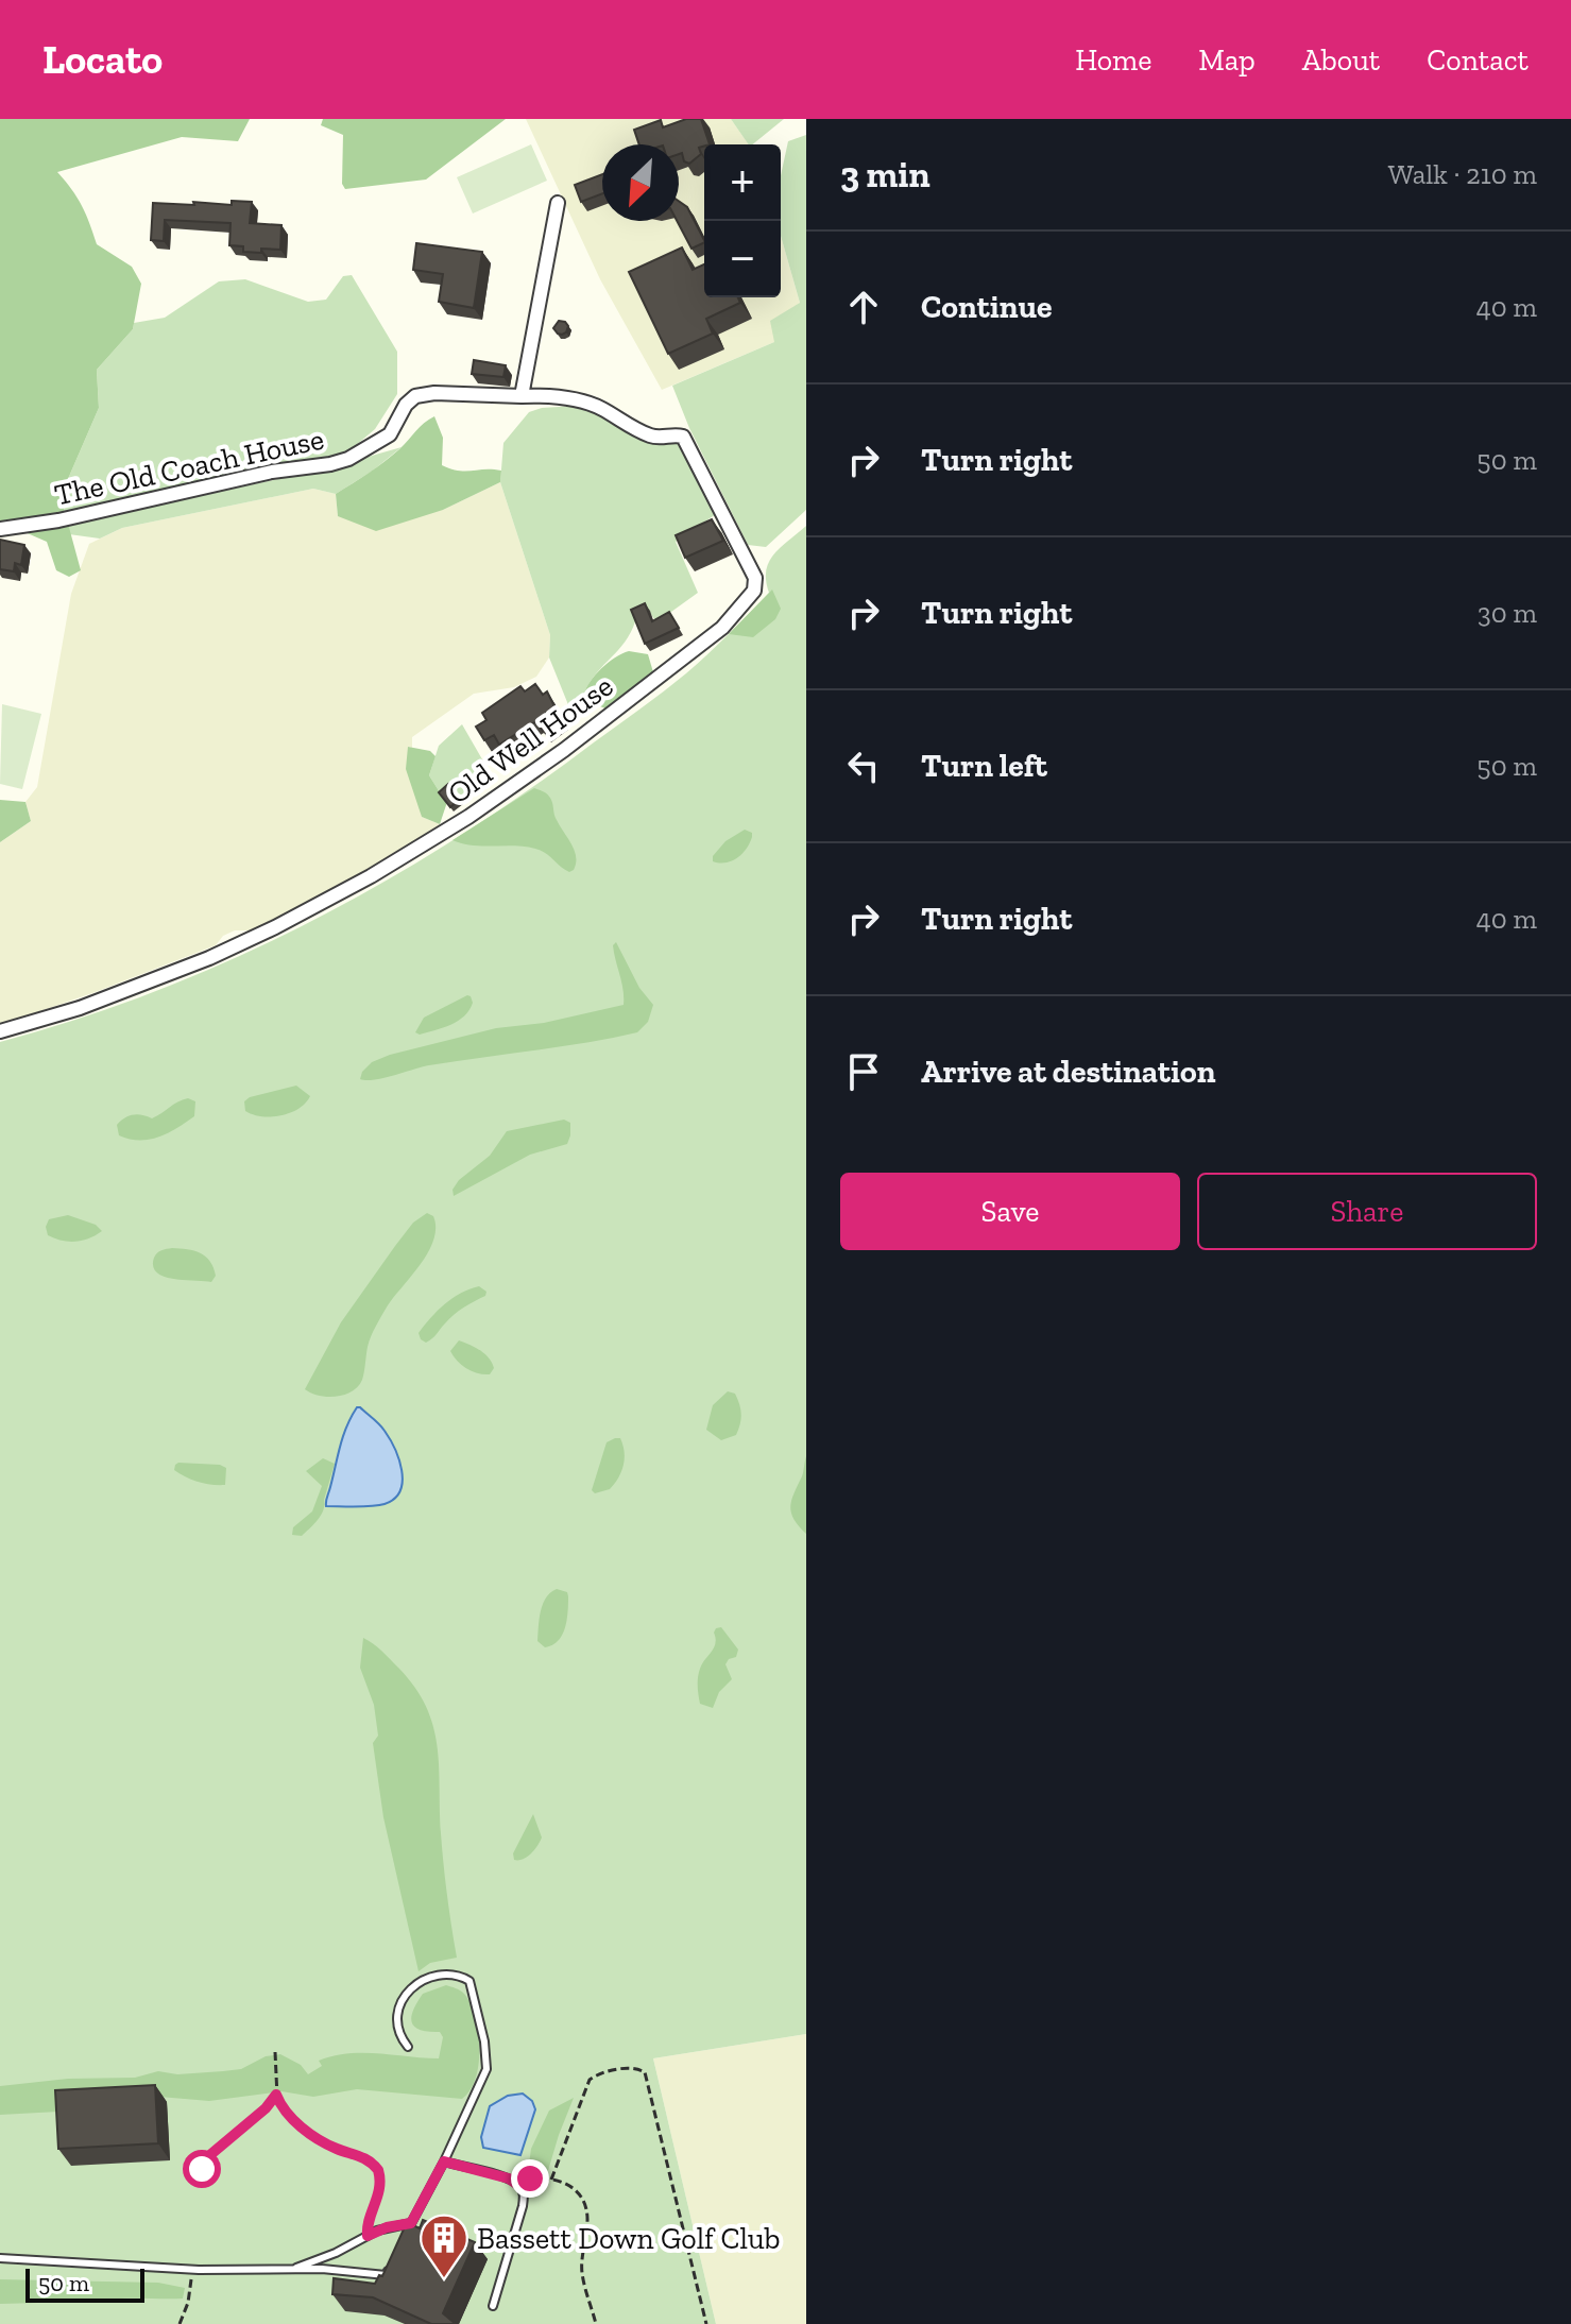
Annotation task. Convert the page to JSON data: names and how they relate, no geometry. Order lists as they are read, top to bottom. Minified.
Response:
{"streets":{"street":["The Old Coach House","Old Well House"]},"crossings":[["The Old Coach House","Old Well House"]],"places":{"building":["Bassett Down Golf Club"]},"scale_bar":"50 m","north":"bottom left","page":{"header":"Locato","nav":["Home","Map","About","Contact"],"heading":["3 min","Walk · 210 m"],"map_buttons":["+","−"],"list":[["Continue","40 m"],["Turn right","50 m"],["Turn right","30 m"],["Turn left","50 m"],["Turn right","40 m"],"Arrive at destination"],"buttons":["Save","Share"],"scale":"50 m"}}
